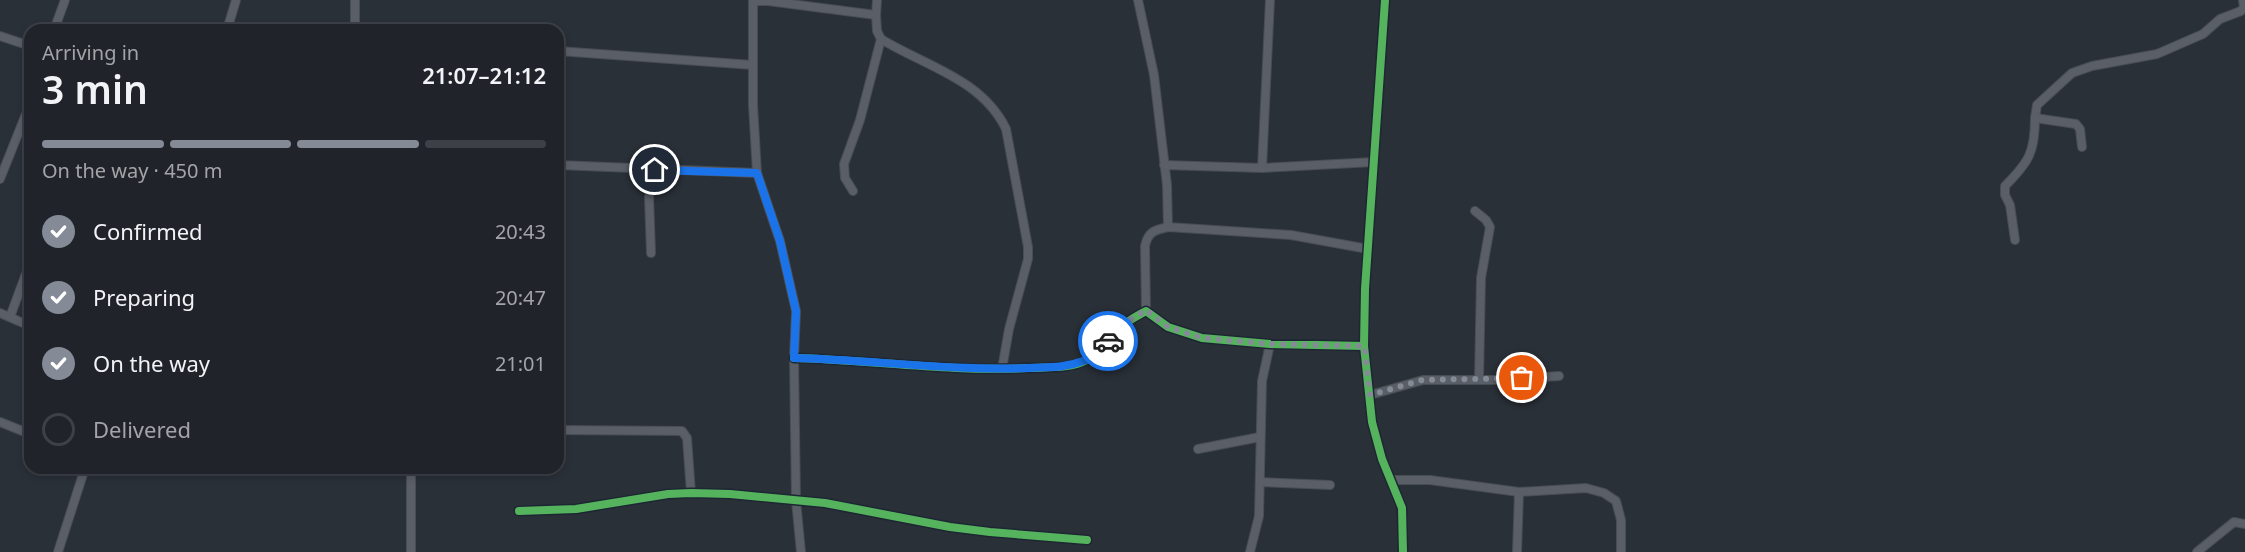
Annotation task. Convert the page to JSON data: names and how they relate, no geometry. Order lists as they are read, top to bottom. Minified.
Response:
{"page":{"heading":["3 min","Arriving in","21:07–21:12"],"bar":"On the way · 450 m","list":[["Confirmed","20:43"],["Preparing","20:47"],["On the way","21:01"],"Delivered"]}}
